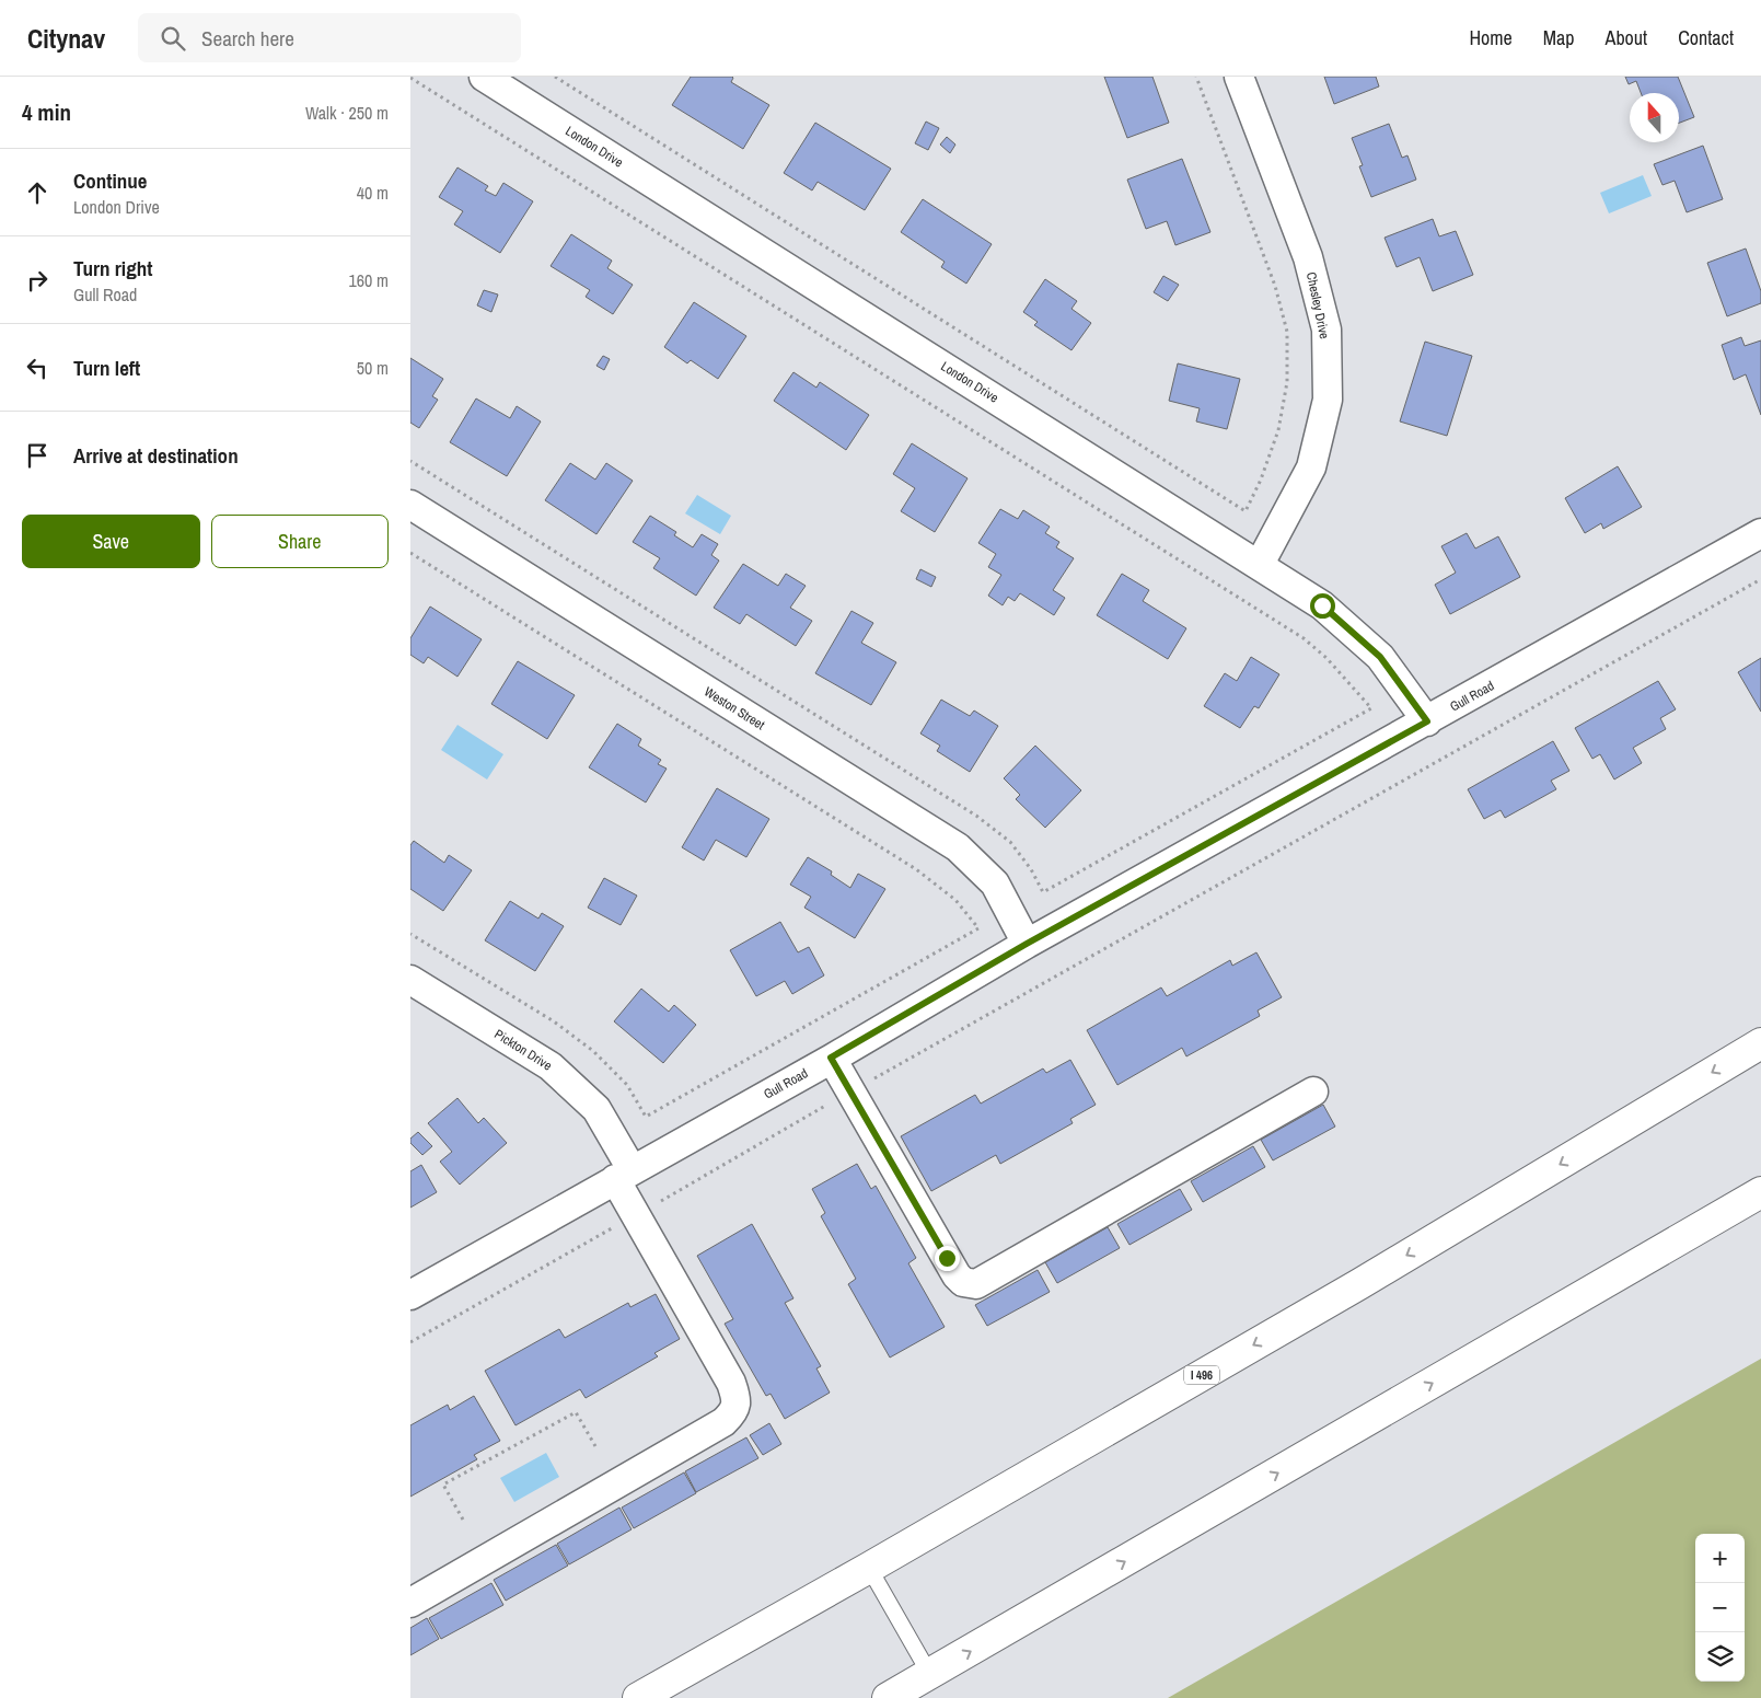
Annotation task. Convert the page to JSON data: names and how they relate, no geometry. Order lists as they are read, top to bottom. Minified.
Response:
{"streets":{"highway":["I 496"],"street":["London Drive","Chesley Drive","Gull Road","Weston Street","Pickton Drive"]},"crossings":[["London Drive","Chesley Drive"],["London Drive","Gull Road"],["Gull Road","Weston Street"],["Gull Road","Pickton Drive"]],"north":"top","page":{"header":"Citynav","search":"Search here","nav":["Home","Map","About","Contact"],"heading":["4 min","Walk · 250 m"],"list":[["Continue","London Drive","40 m"],["Turn right","Gull Road","160 m"],["Turn left","50 m"],"Arrive at destination"],"buttons":["Save","Share"],"map_buttons":["+","−"]}}
